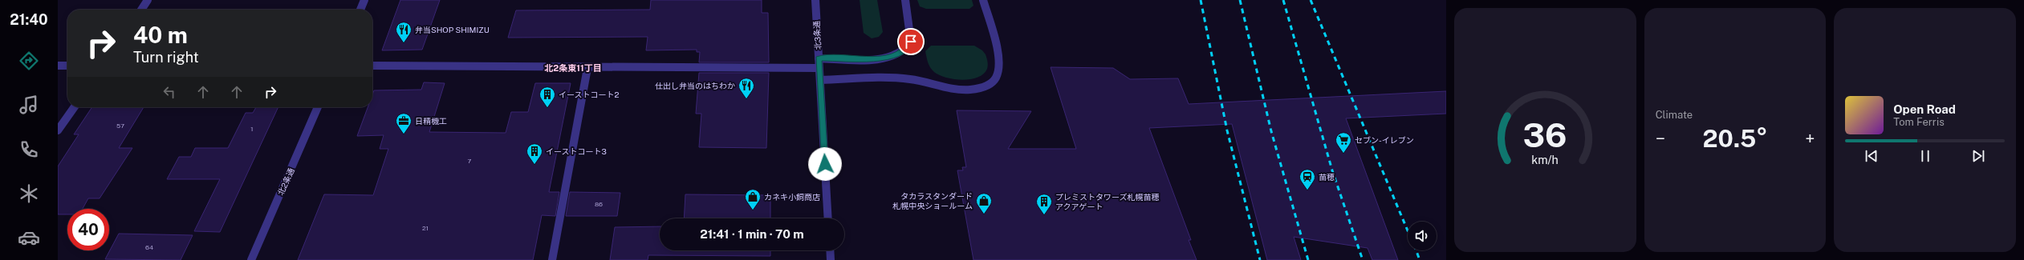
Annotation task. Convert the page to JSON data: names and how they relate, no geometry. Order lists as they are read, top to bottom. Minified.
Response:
{"streets":{"street":["北3条通","北2条通"]},"districts":["北2条東11丁目"],"places":{"restaurant":["弁当SHOP SHIMIZU","仕出し弁当のはちわか"],"building":["イーストコート2","イーストコート3","プレミストタワーズ札幌苗穂 アクアゲート"],"office":["日精機工"],"supermarket":["セブン-イレブン"],"station":["苗穂"],"shop":["カネキ小飼商店","タカラスタンダード 札幌中央ショールーム"]},"house_numbers":["57","1","7","86","21","64"],"page":{"tabs":"21:40","tile":"Climate","turn":["40 m","Turn right"],"song":["Open Road","Tom Ferris"],"heat":["−","20.5°","+"],"limit":"40","trip":"21:41 · 1 min · 70 m","gauge":["36","km/h"]}}
